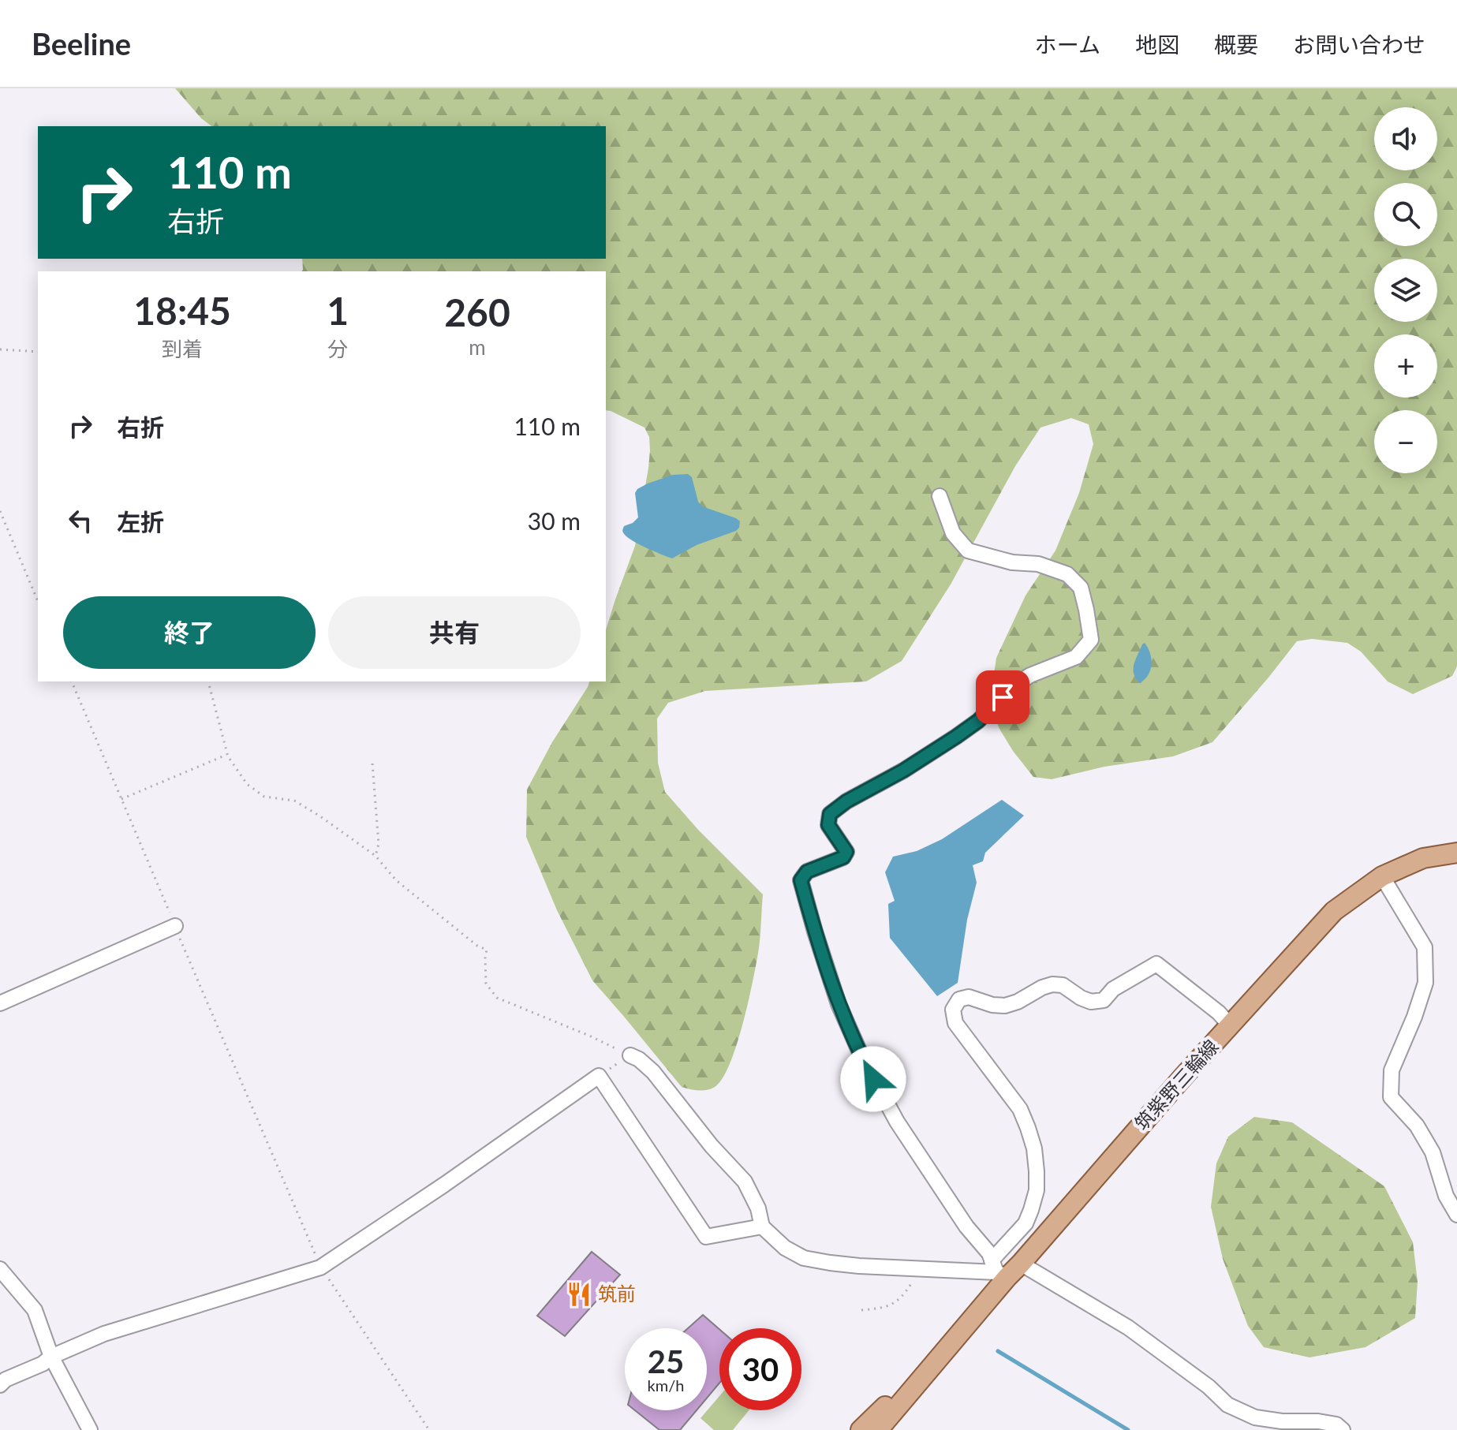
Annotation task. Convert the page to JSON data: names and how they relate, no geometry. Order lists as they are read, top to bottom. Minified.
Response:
{"streets":{"main road":["筑紫野三輪線"]},"places":{"restaurant":["筑前"]},"page":{"header":"Beeline","nav":["ホーム","地図","概要","お問い合わせ"],"map_buttons":["+","−"],"turn":["110 m","右折"],"eta":["18:45","到着","1","分","260","m"],"list":[{"name":"右折","value":"110 m"},{"name":"左折","value":"30 m"}],"buttons":["終了","共有"],"speed":"25 km/h","limit":"30"}}
